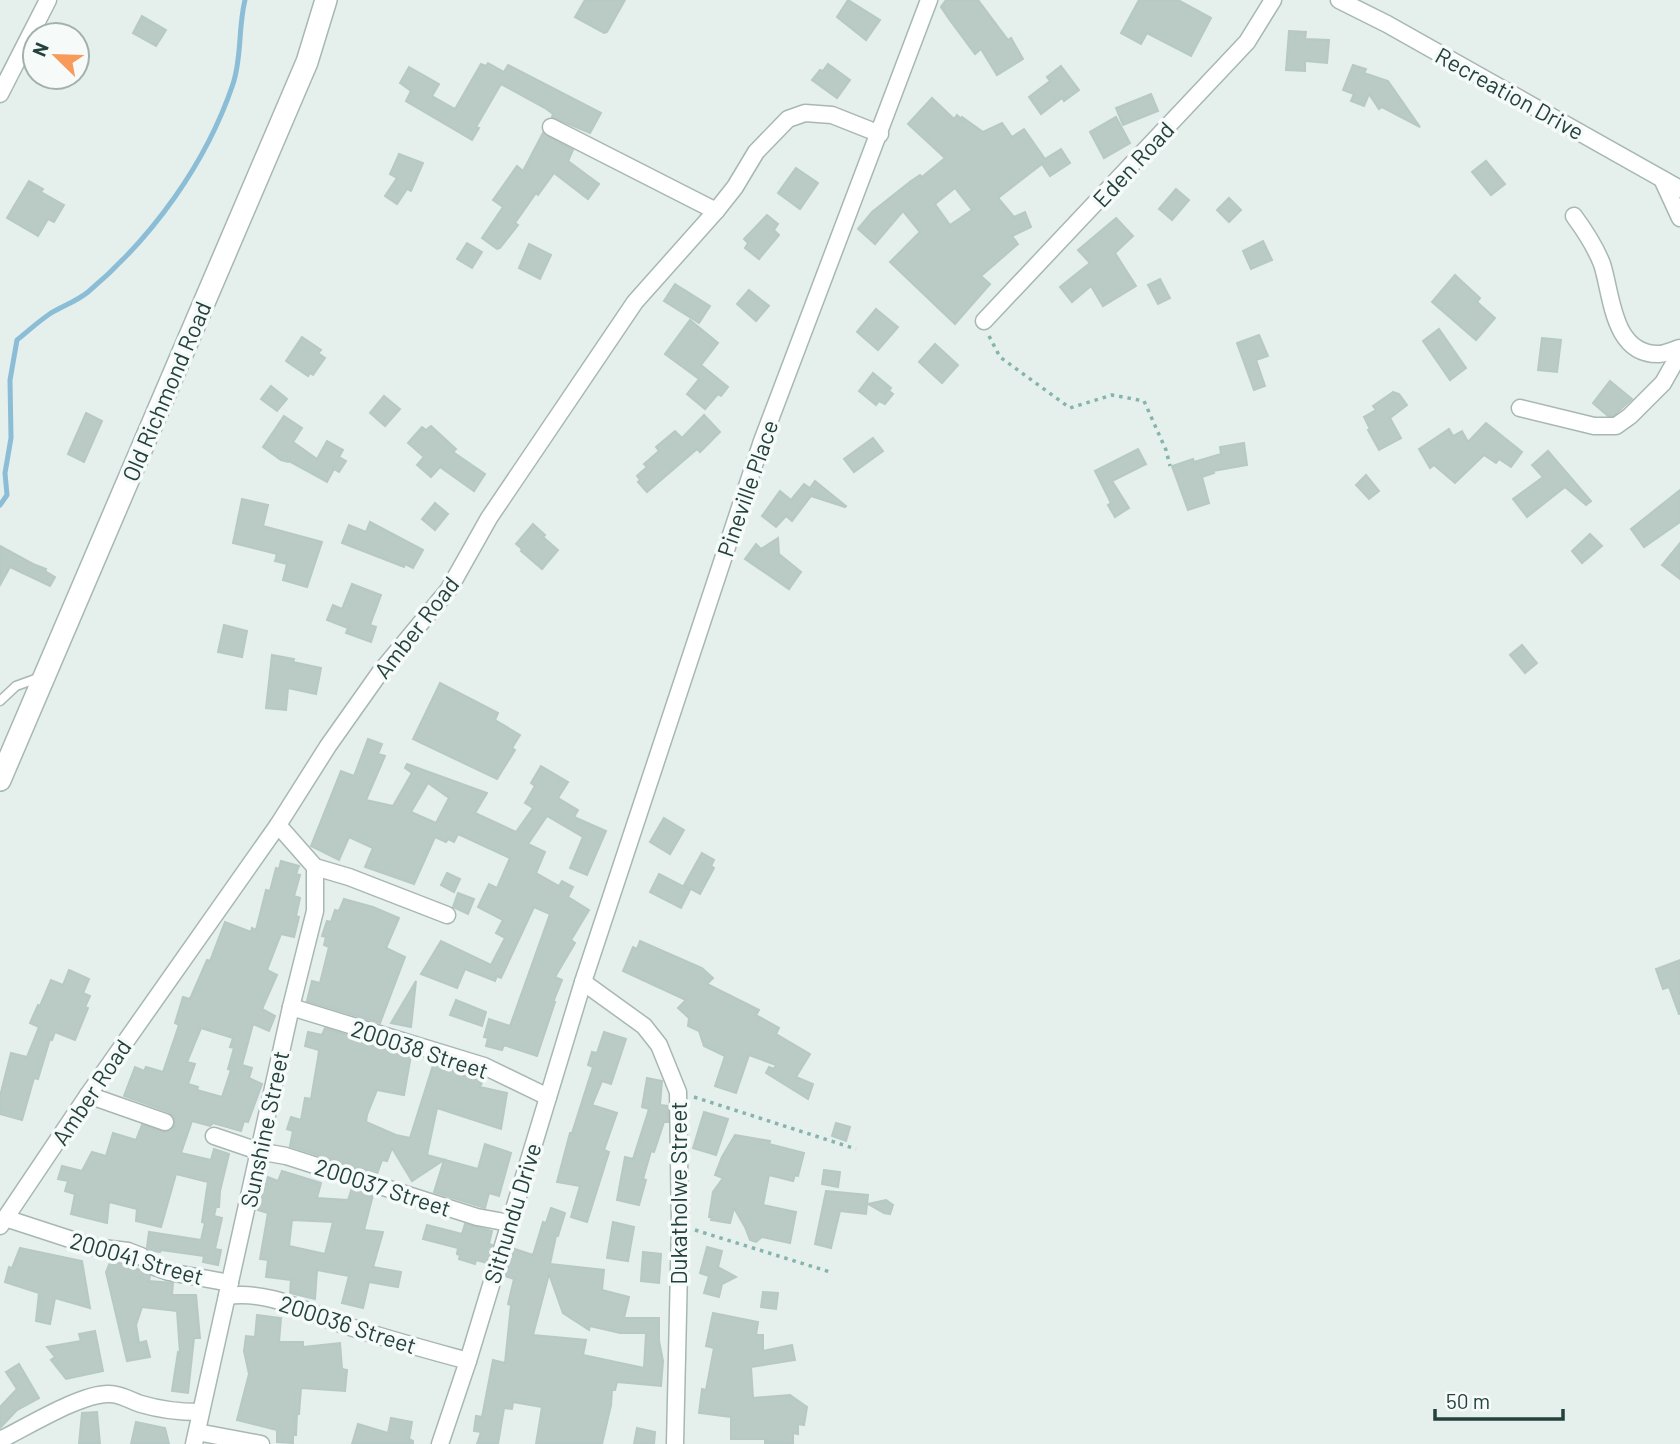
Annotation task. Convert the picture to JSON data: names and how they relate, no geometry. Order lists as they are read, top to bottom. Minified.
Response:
{"streets":{"street":["Recreation Drive","Eden Road","Old Richmond Road","Pineville Place","Amber Road","200038 Street","Sunshine Street","200037 Street","Dukatholwe Street","Sithundu Drive","200041 Street","200036 Street"]},"crossings":[["Pineville Place","Amber Road"],["Pineville Place","Dukatholwe Street"],["Pineville Place","Sithundu Drive"],["Amber Road","200041 Street"],["200038 Street","Sunshine Street"],["200038 Street","Sithundu Drive"],["Sunshine Street","200037 Street"],["Sunshine Street","200041 Street"],["Sunshine Street","200036 Street"],["200037 Street","Sithundu Drive"],["Dukatholwe Street","Sithundu Drive"],["Sithundu Drive","200036 Street"],["200041 Street","200036 Street"]],"scale_bar":"50 m","north":"top left"}
